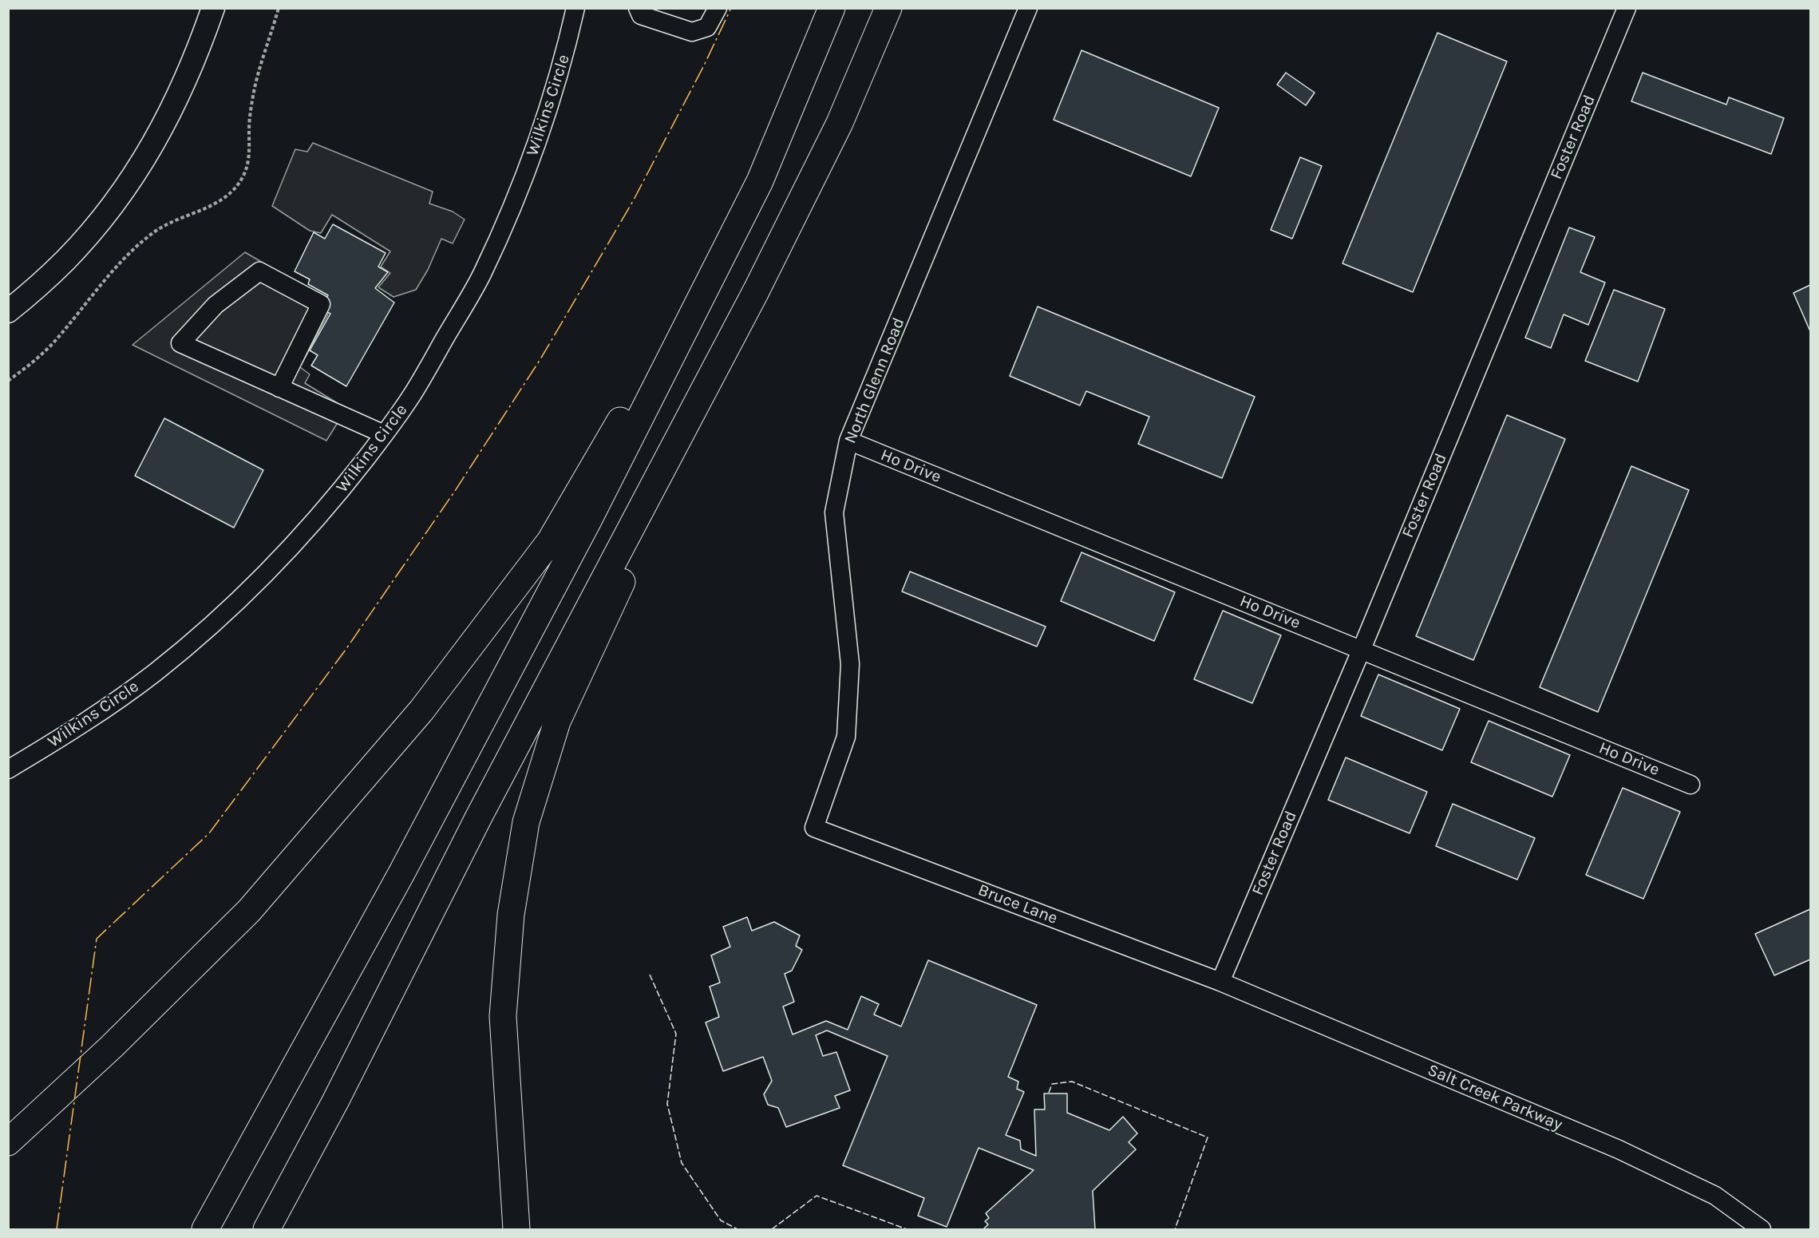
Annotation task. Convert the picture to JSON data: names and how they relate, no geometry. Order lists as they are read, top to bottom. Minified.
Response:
{"streets":{"street":["Wilkins Circle","Foster Road","North Glenn Road","Ho Drive","Bruce Lane","Salt Creek Parkway"]},"crossings":[["Foster Road","Ho Drive"],["Foster Road","Bruce Lane"],["Foster Road","Salt Creek Parkway"],["North Glenn Road","Ho Drive"],["North Glenn Road","Bruce Lane"],["Bruce Lane","Salt Creek Parkway"]]}
